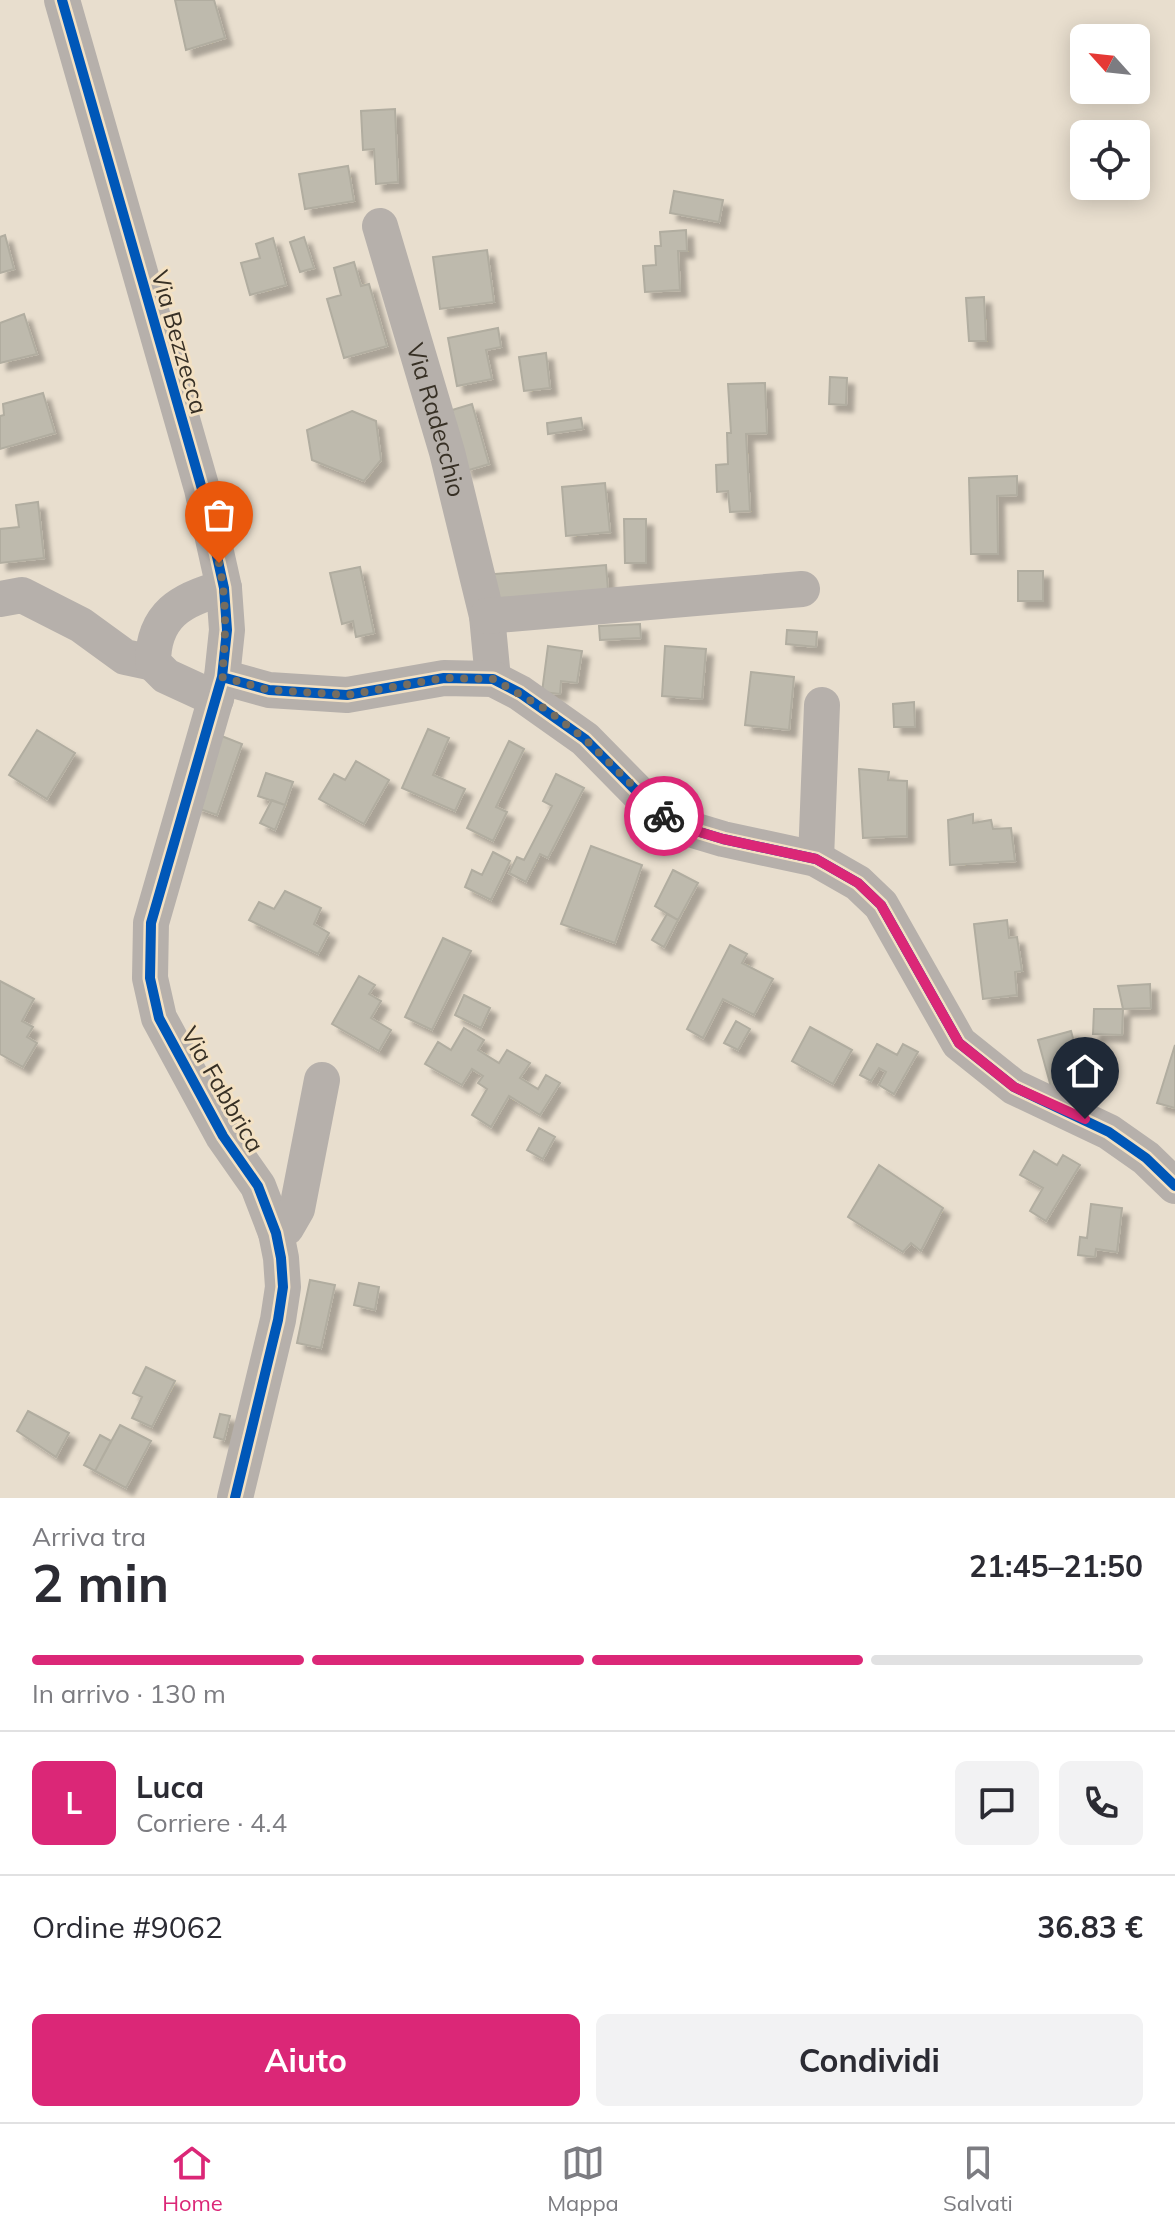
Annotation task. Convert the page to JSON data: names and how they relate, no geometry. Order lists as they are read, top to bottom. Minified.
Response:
{"streets":{"street":["Via Bezzecca","Via Radecchio","Via Fabbrica"]},"crossings":[["Via Bezzecca","Via Fabbrica"]],"north":"top left","page":{"heading":["2 min","Arriva tra","21:45–21:50"],"panel":["Luca","Corriere · 4.4","Ordine #9062","36.83 €"],"bar":"In arrivo · 130 m","round":"L","buttons":["Aiuto","Condividi"],"tabs":["Home","Mappa","Salvati"]}}
